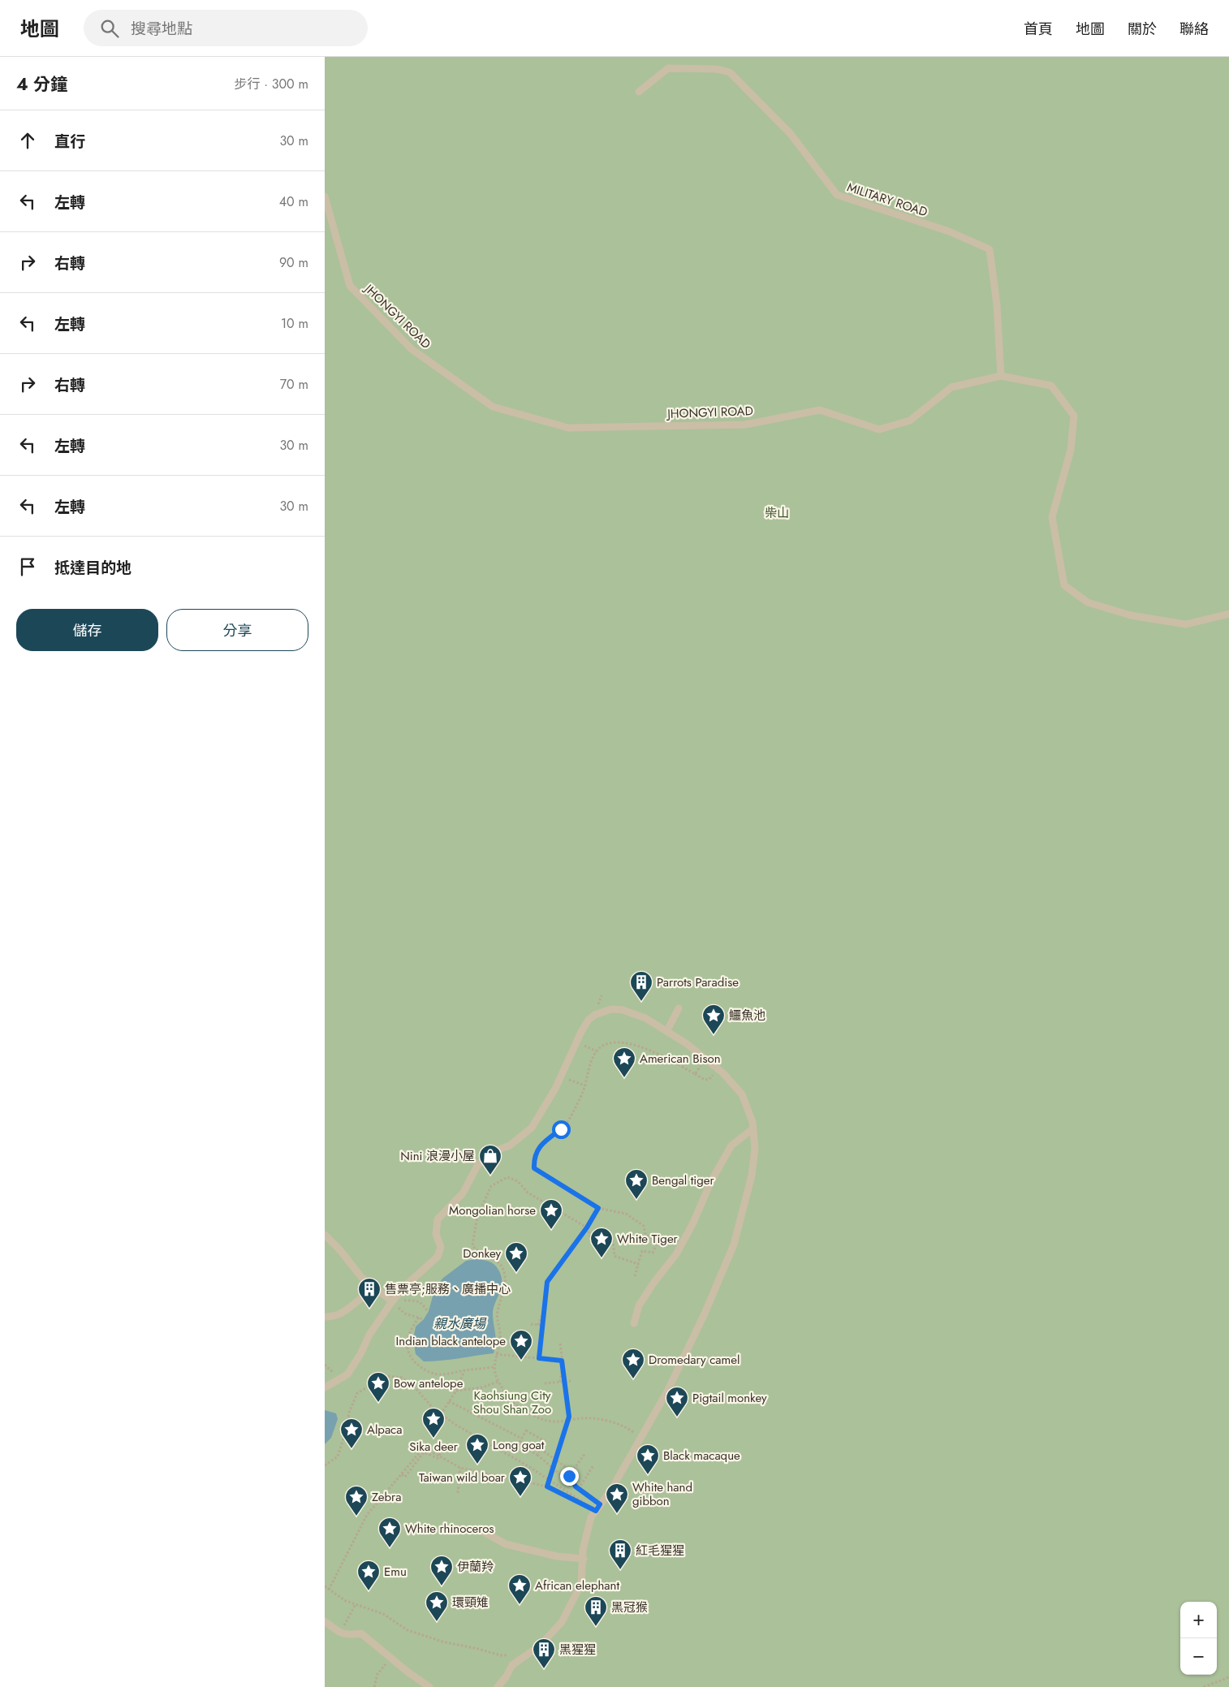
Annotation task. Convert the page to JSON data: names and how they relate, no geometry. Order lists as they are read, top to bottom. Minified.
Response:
{"streets":{"lane":["MILITARY ROAD","JHONGYI ROAD"]},"crossings":[["MILITARY ROAD","JHONGYI ROAD"]],"water":["親水廣場"],"parks":["柴山","Kaohsiung City Shou Shan Zoo"],"places":{"building":["Parrots Paradise","售票亭;服務、廣播中心","紅毛猩猩","黑冠猴","黑猩猩"],"place":["鱷魚池","American Bison","Bengal tiger","Mongolian horse","White Tiger","Donkey","Indian black antelope","Dromedary camel","Bow antelope","Pigtail monkey","Sika deer","Alpaca","Long goat","Black macaque","Taiwan wild boar","White hand gibbon","Zebra","White rhinoceros","伊蘭羚","Emu","African elephant","環頸雉"],"shop":["Nini 浪漫小屋"]},"page":{"header":"地圖","search":"搜尋地點","nav":["首頁","地圖","關於","聯絡"],"heading":["4 分鐘","步行 · 300 m"],"list":[["直行","30 m"],["左轉","40 m"],["右轉","90 m"],["左轉","10 m"],["右轉","70 m"],["左轉","30 m"],["左轉","30 m"],"抵達目的地"],"buttons":["儲存","分享"],"map_buttons":["+","−"]}}
